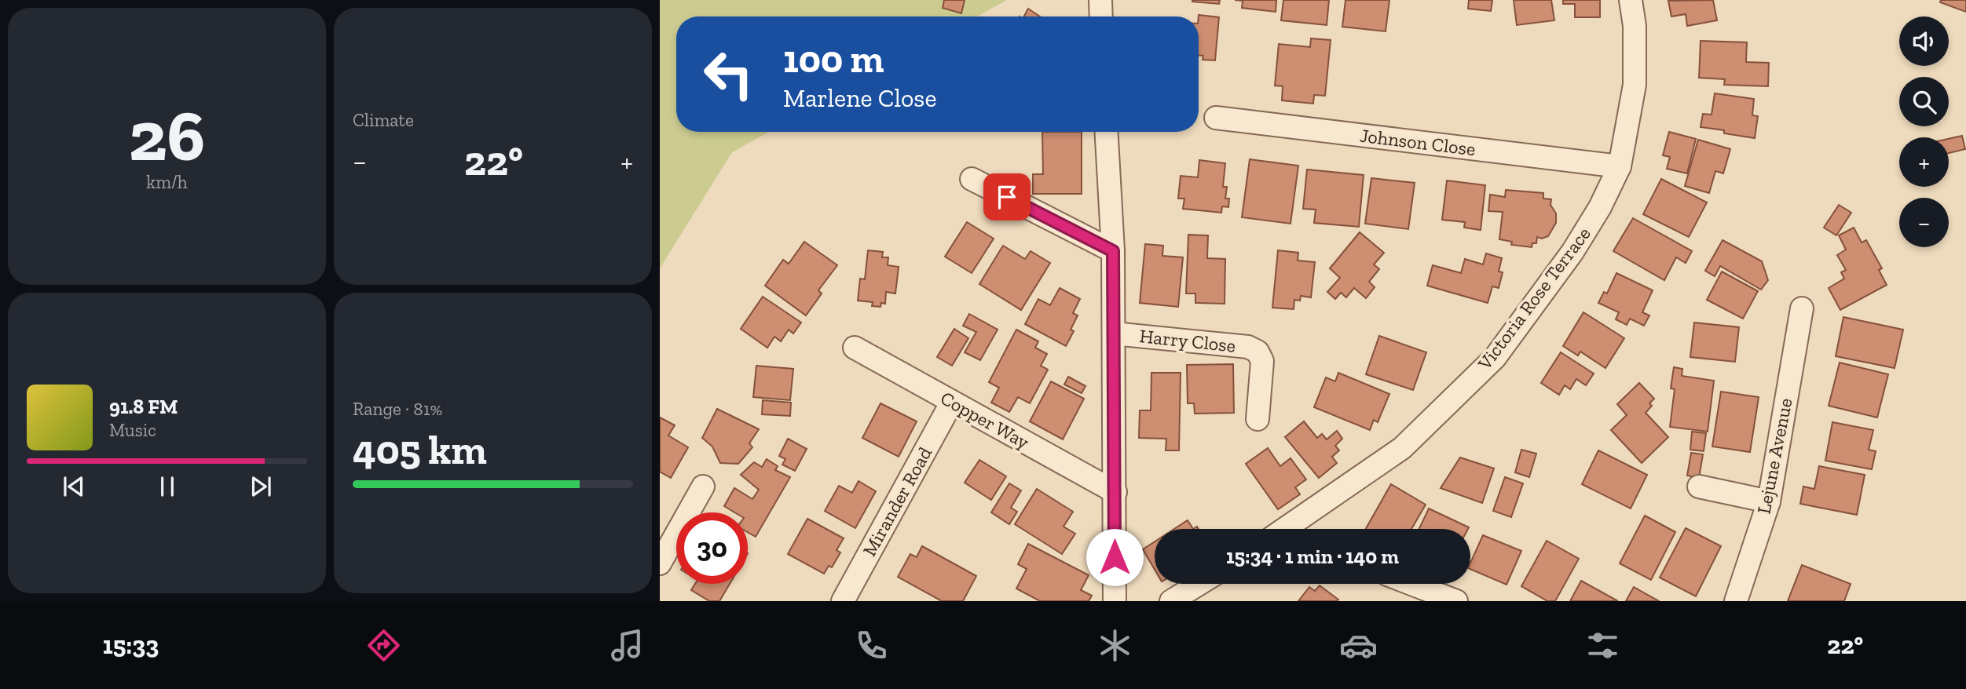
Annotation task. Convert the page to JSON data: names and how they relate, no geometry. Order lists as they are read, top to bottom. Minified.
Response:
{"streets":{"street":["Johnson Close","Victoria Rose Terrace","Harry Close","Copper Way","Lejune Avenue","Mirander Road"]},"crossings":[["Johnson Close","Victoria Rose Terrace"],["Copper Way","Mirander Road"]],"page":{"tile":[["26","km/h"],"Climate",["Range · 81%","405 km"]],"map_buttons":["+","−"],"turn":["100 m","Marlene Close"],"heat":["−","22°","+"],"song":["91.8 FM","Music"],"limit":"30","trip":"15:34 · 1 min · 140 m","tabs":["15:33","22°"]}}
